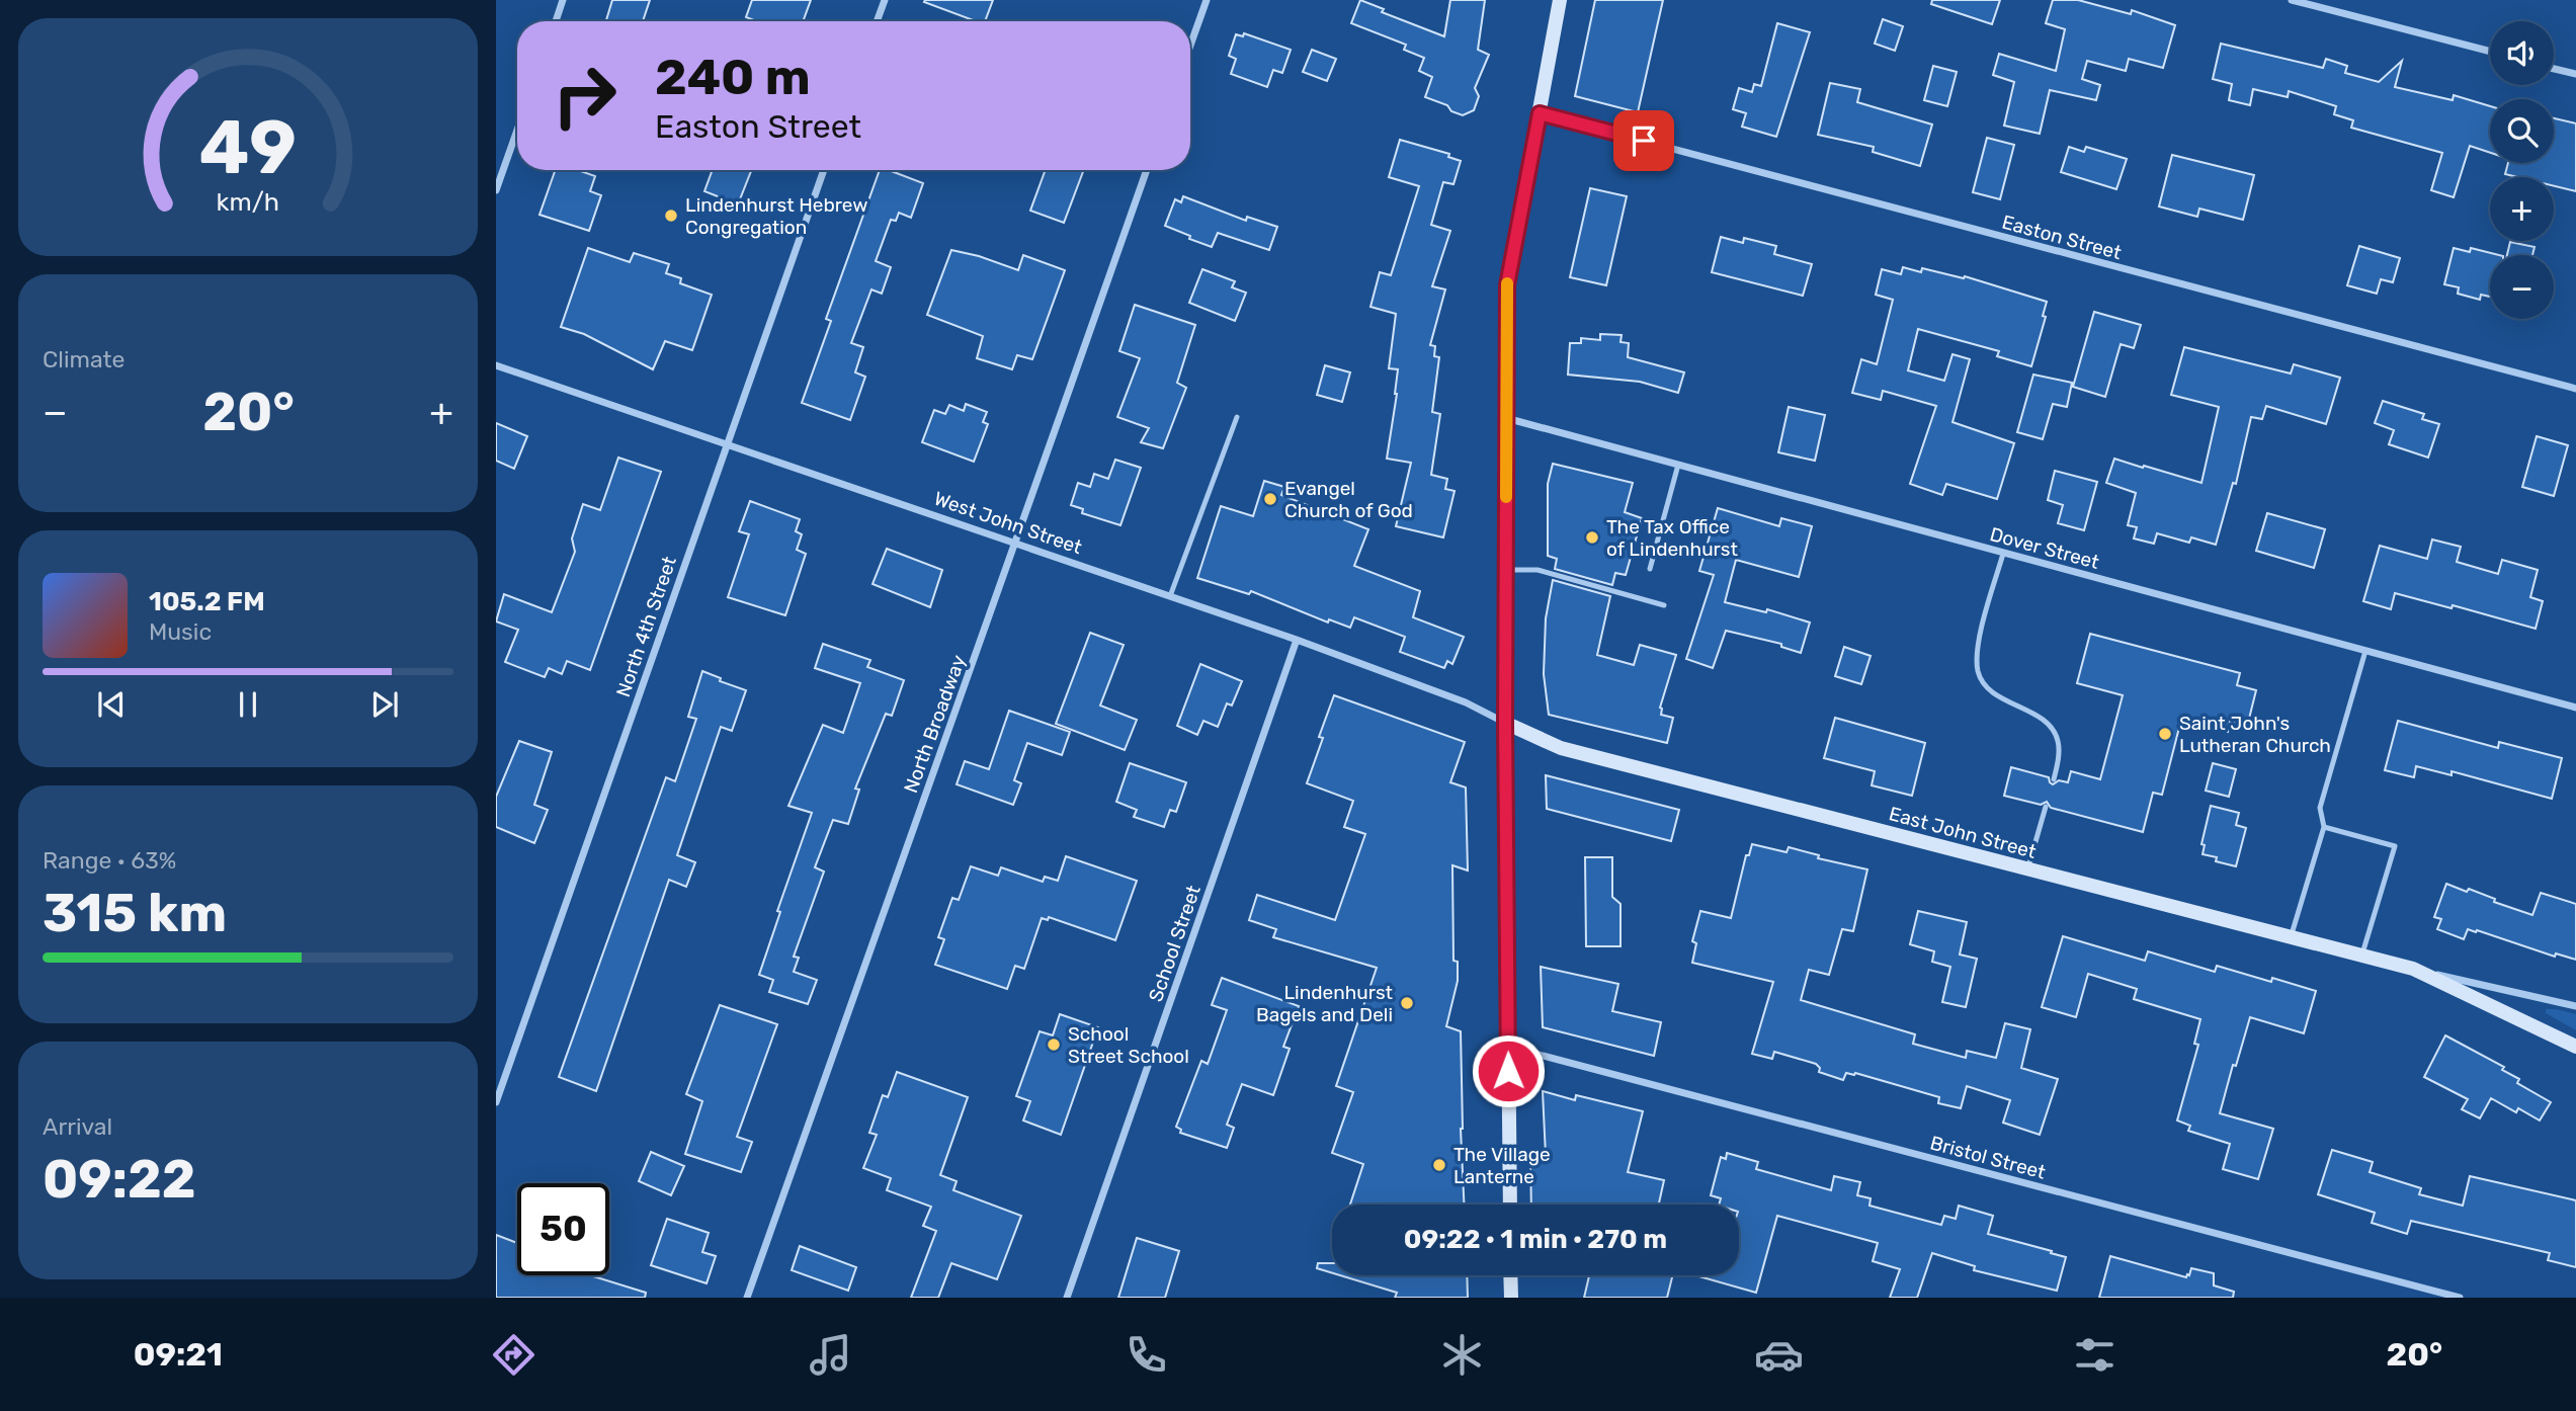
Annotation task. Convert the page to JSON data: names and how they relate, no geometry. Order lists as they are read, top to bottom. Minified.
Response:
{"streets":{"main road":["East John Street"],"street":["Easton Street","West John Street","Dover Street","North 4th Street","North Broadway","School Street","Bristol Street"]},"crossings":[["West John Street","North 4th Street"],["West John Street","North Broadway"],["West John Street","East John Street"],["West John Street","School Street"]],"places":["Lindenhurst Hebrew Congregation","Evangel Church of God","The Tax Office of Lindenhurst","Saint John's Lutheran Church","Lindenhurst Bagels and Deli","School Street School","The Village Lanterne"],"page":{"map_buttons":["+","−"],"turn":["240 m","Easton Street"],"tile":["Climate",["Range · 63%","315 km"],["Arrival","09:22"]],"heat":["−","20°","+"],"song":["105.2 FM","Music"],"limit":"50","trip":"09:22 · 1 min · 270 m","tabs":["09:21","20°"],"gauge":["49","km/h"]}}
